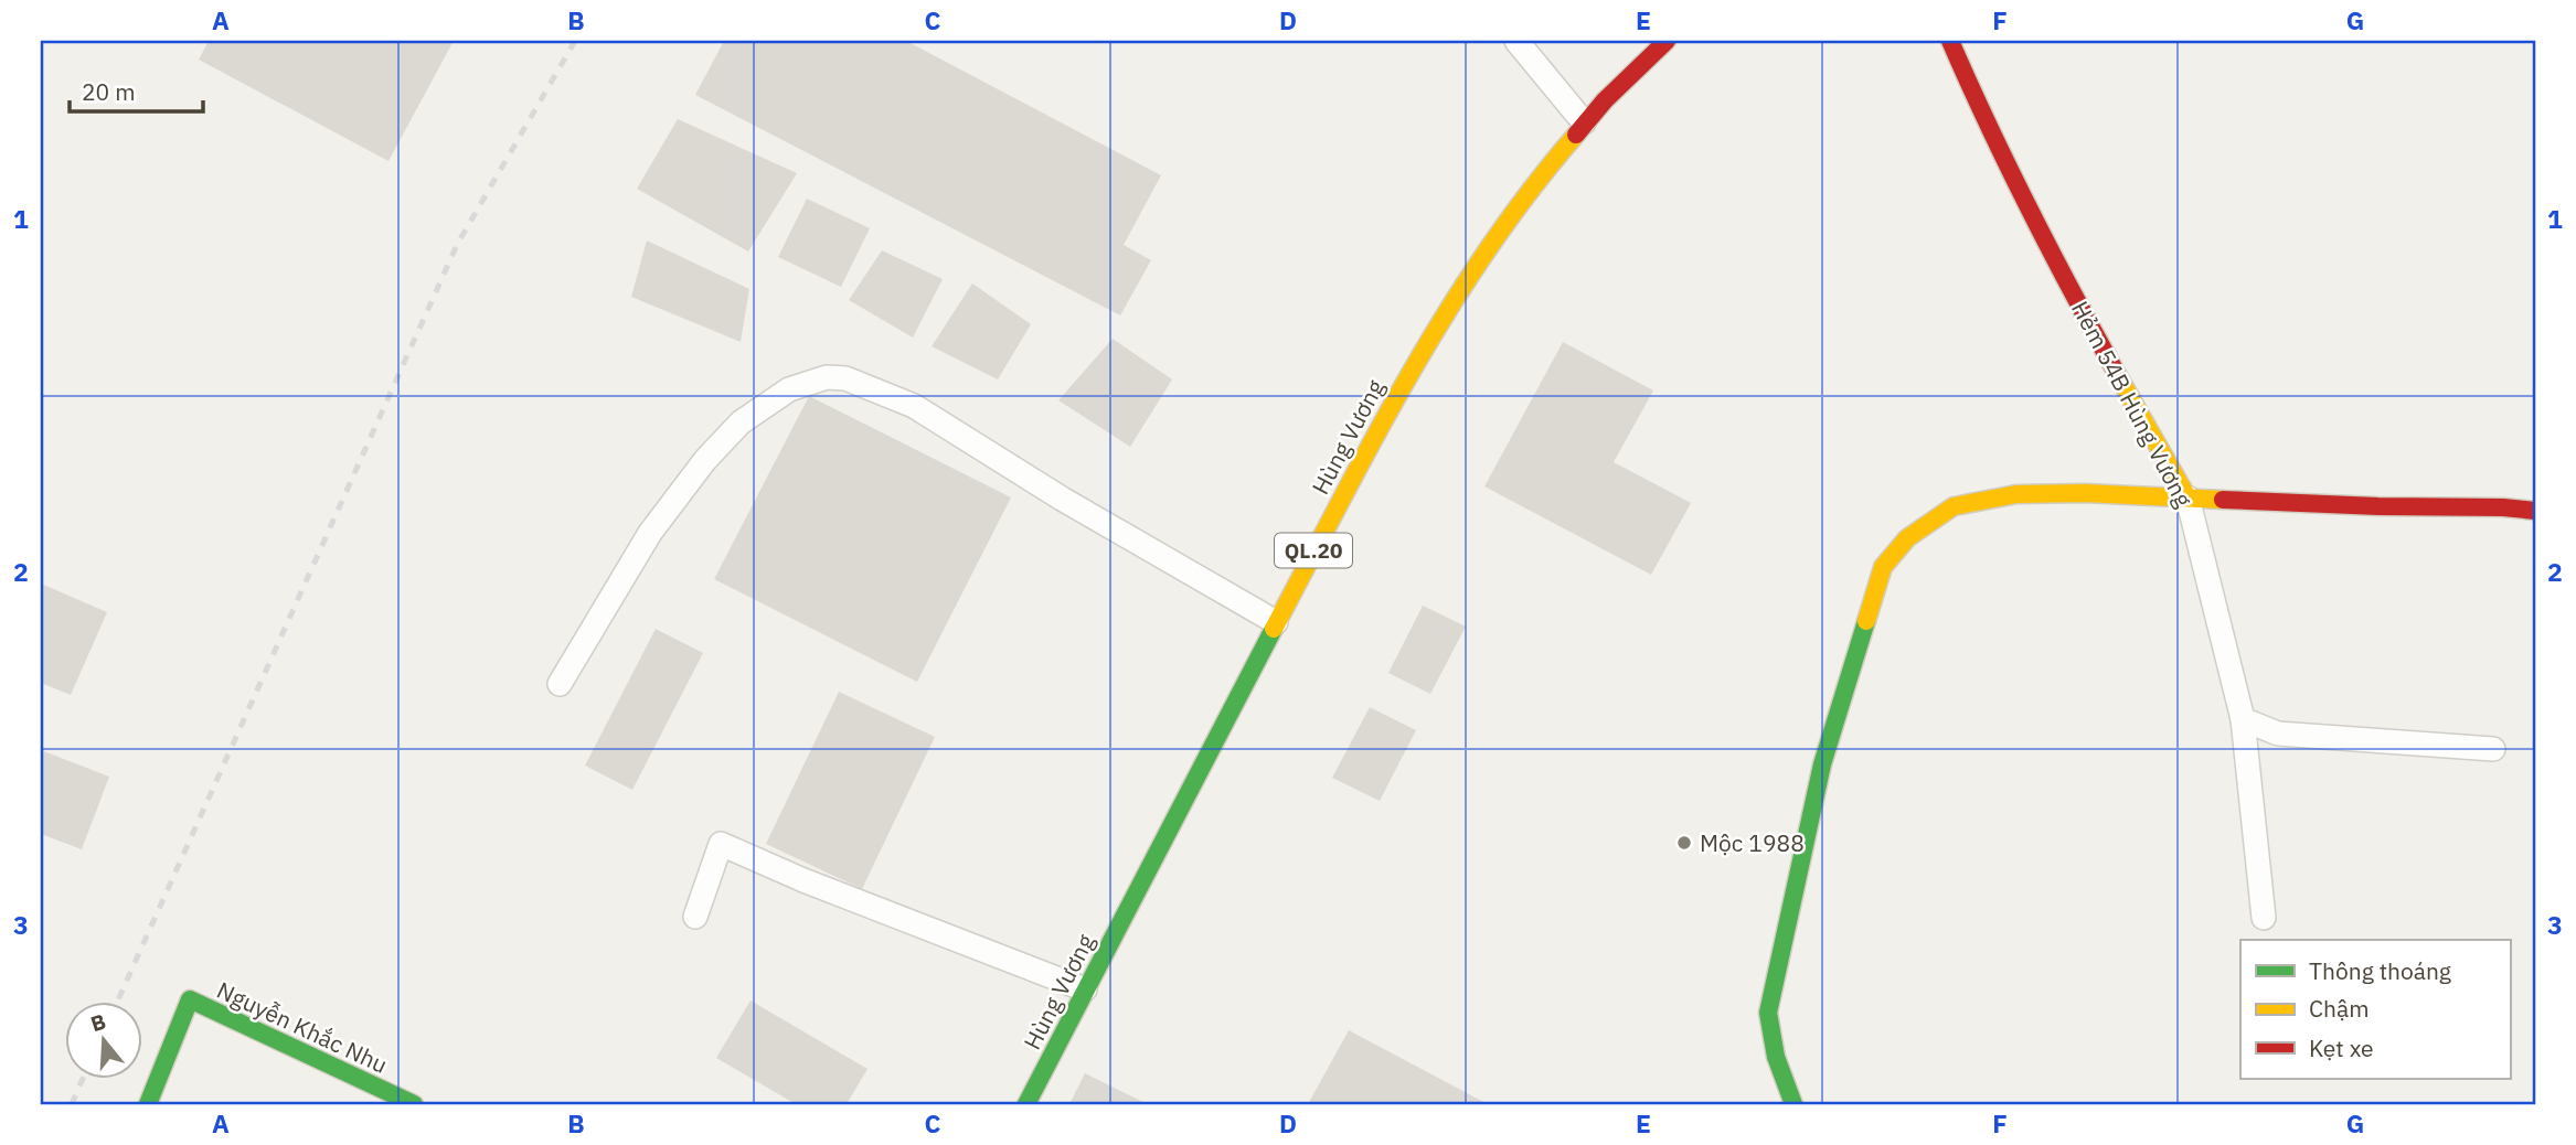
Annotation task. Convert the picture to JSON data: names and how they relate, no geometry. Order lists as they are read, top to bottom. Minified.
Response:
{"streets":{"main road":["Hẻm 54B Hùng Vương","Hùng Vương","QL.20","Nguyễn Khắc Nhu"]},"places":["Mộc 1988"],"legend":["Thông thoáng","Chậm","Kẹt xe"],"scale_bar":"20 m","north":"top","grid":{"columns":["A","B","C","D","E","F","G"],"rows":["1","2","3"]}}
